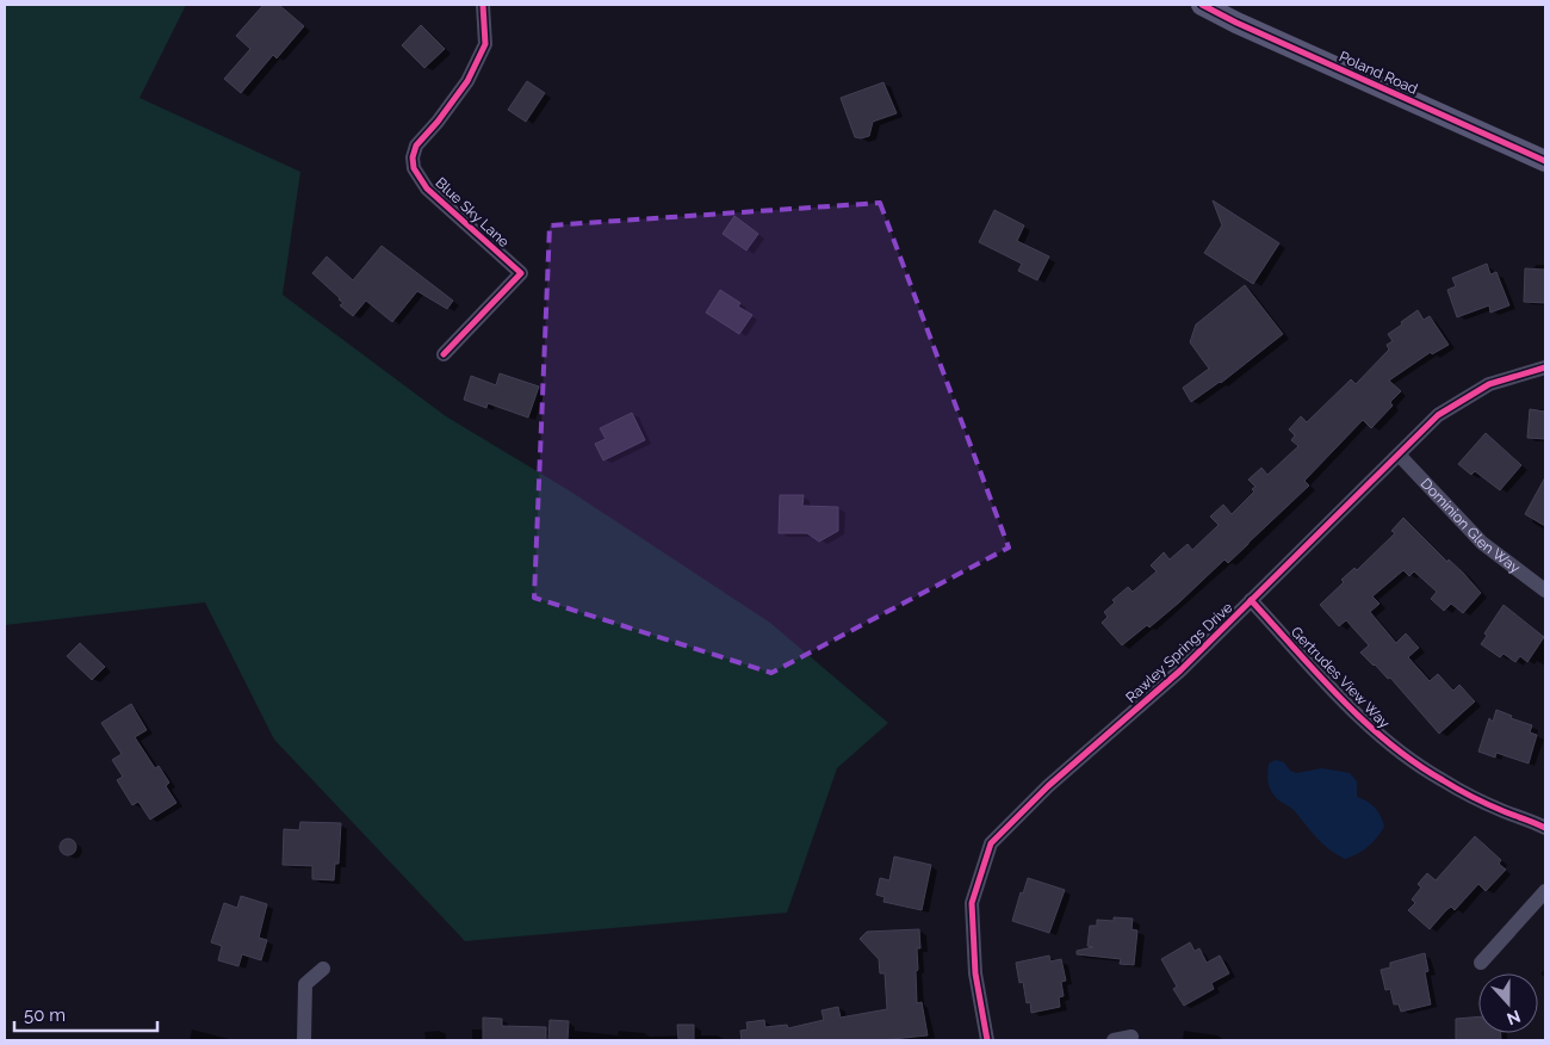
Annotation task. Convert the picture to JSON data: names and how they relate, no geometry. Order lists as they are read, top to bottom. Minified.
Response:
{"streets":{"street":["Poland Road","Blue Sky Lane","Dominion Glen Way","Rawley Springs Drive","Gertrudes View Way"]},"crossings":[["Dominion Glen Way","Rawley Springs Drive"],["Rawley Springs Drive","Gertrudes View Way"]],"scale_bar":"50 m","north":"bottom"}
